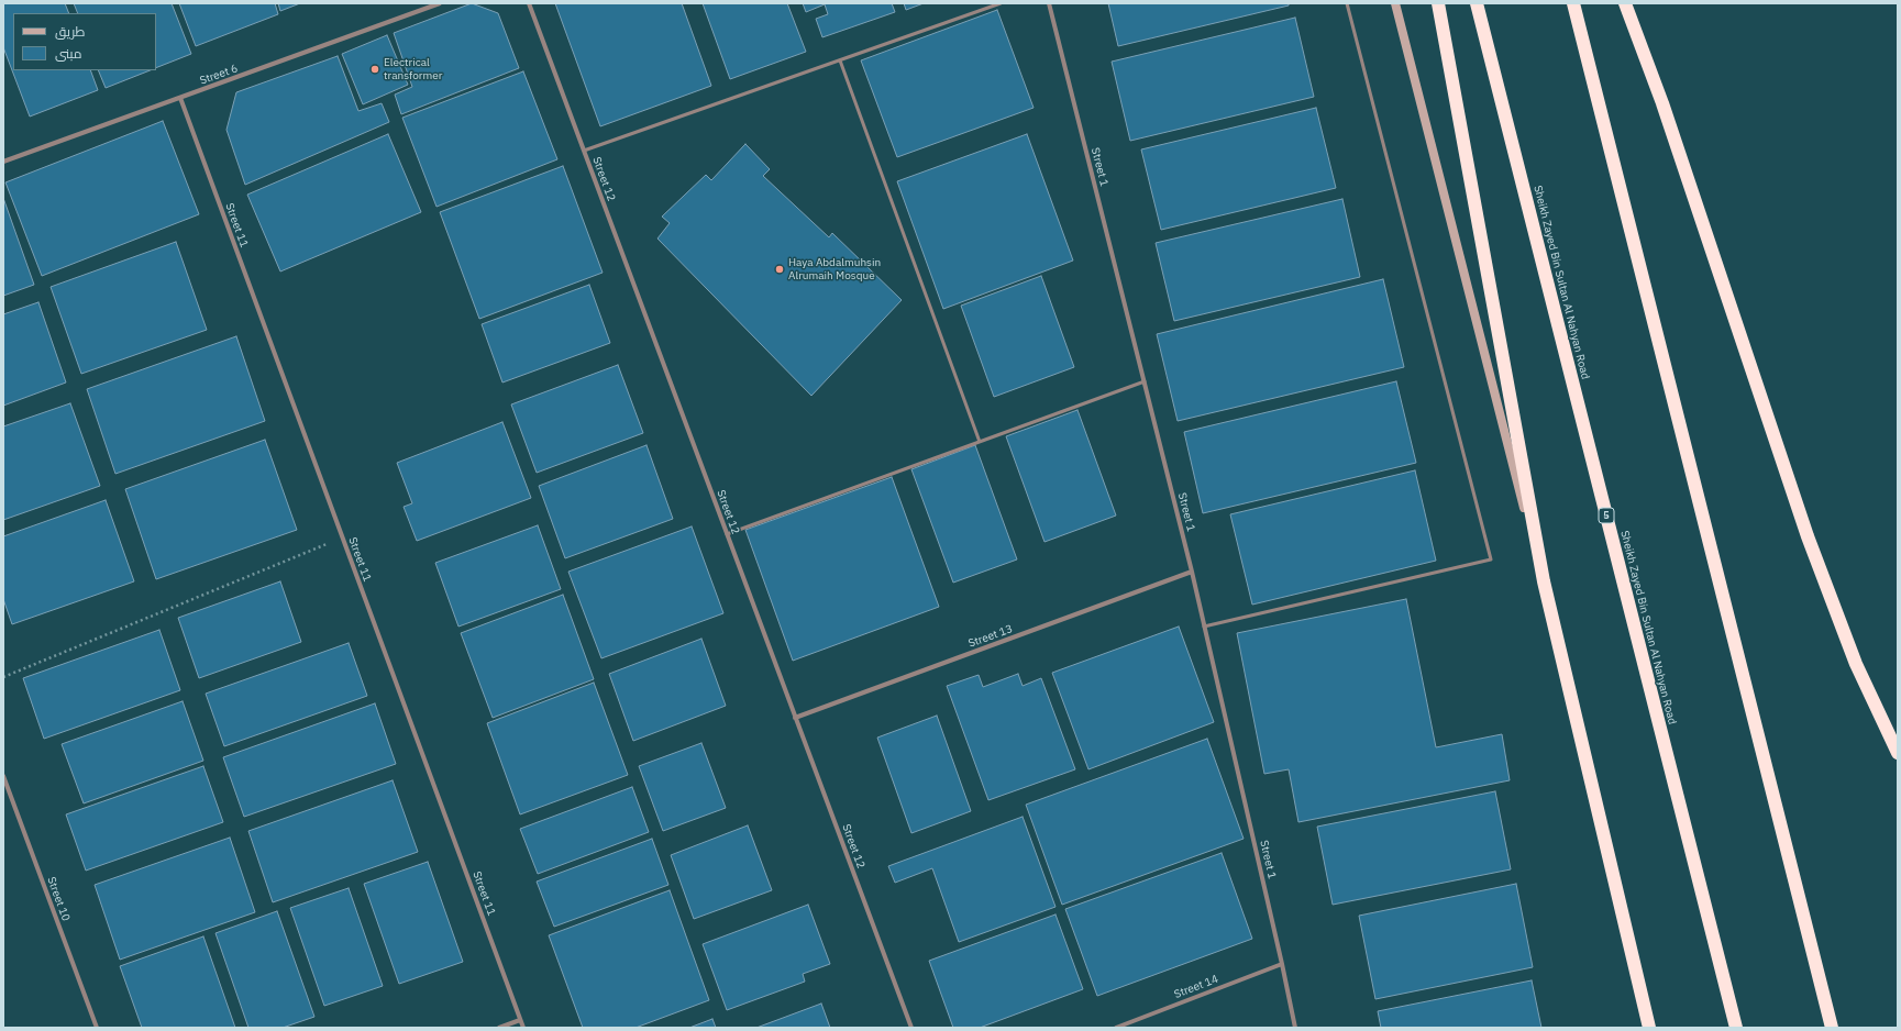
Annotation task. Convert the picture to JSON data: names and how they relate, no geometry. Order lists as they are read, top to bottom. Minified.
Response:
{"streets":{"highway":["Sheikh Zayed Bin Sultan Al Nahyan Road","5"],"street":["Street 6","Street 1","Street 12","Street 11","Street 13","Street 10","Street 14"]},"crossings":[["Street 6","Street 11"],["Street 1","Street 13"],["Street 1","Street 14"],["Street 12","Street 13"]],"places":["Electrical transformer","Haya Abdalmuhsin Alrumaih Mosque"],"legend":["طريق","مبنى"]}
